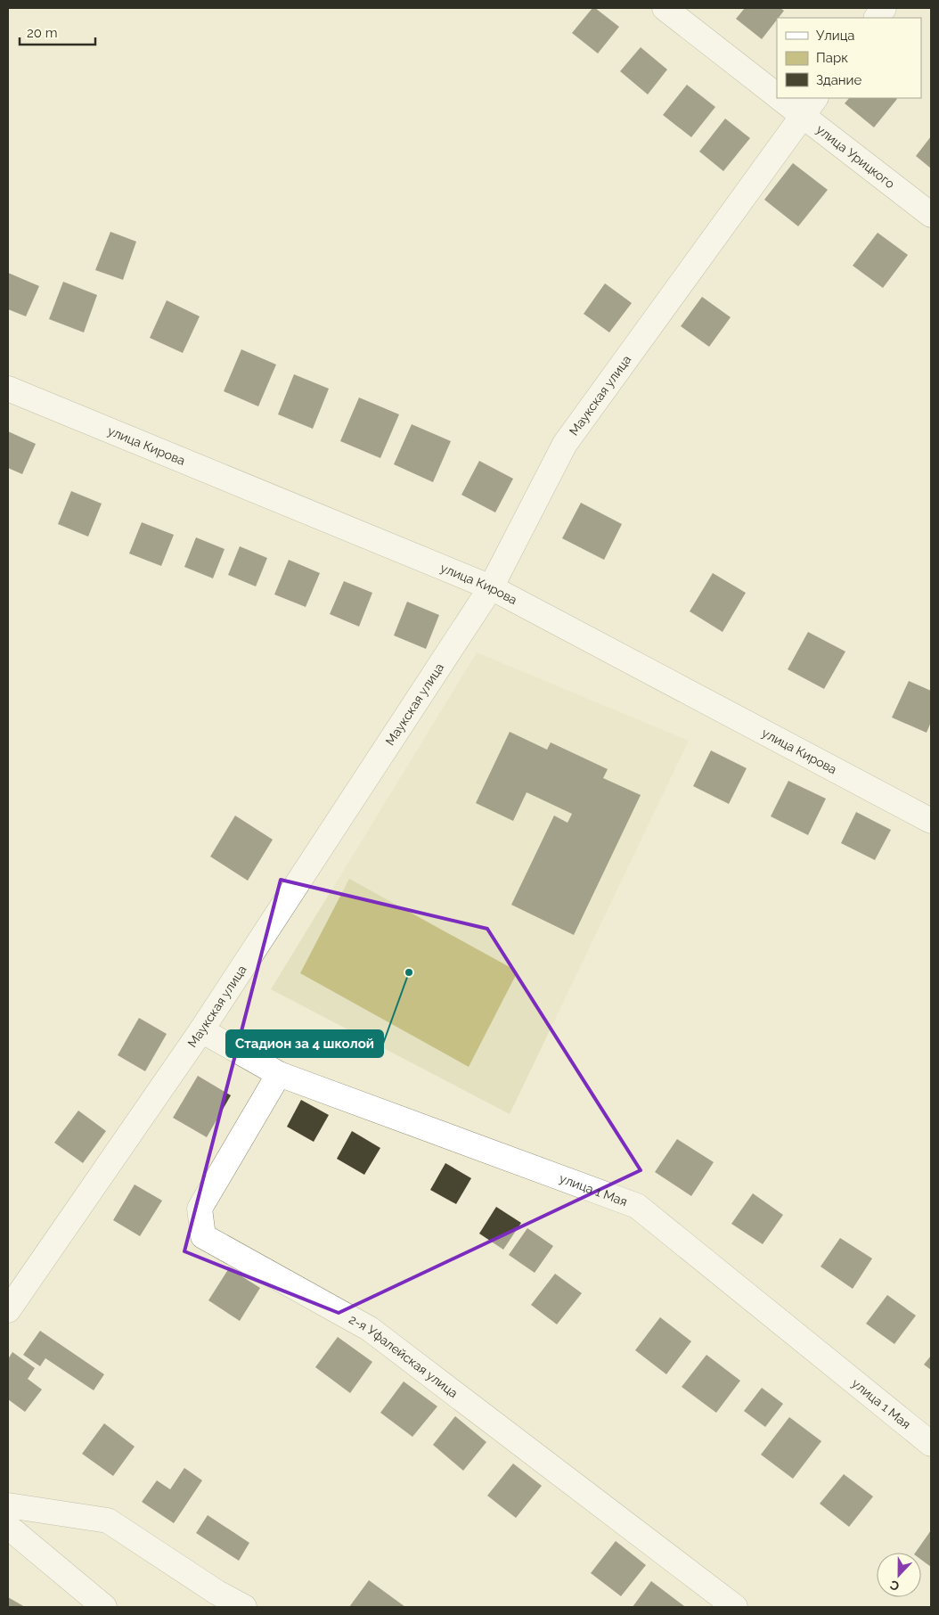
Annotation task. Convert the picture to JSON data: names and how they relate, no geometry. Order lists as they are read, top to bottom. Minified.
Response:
{"streets":{"street":["улица Урицкого","Маукская улица","улица Кирова","улица 1 Мая","2-я Уфалейская улица"]},"crossings":[["улица Урицкого","Маукская улица"],["Маукская улица","улица Кирова"],["Маукская улица","улица 1 Мая"],["улица 1 Мая","2-я Уфалейская улица"]],"places":["Стадион за 4 школой"],"legend":["Улица","Парк","Здание"],"scale_bar":"20 m","north":"bottom"}
